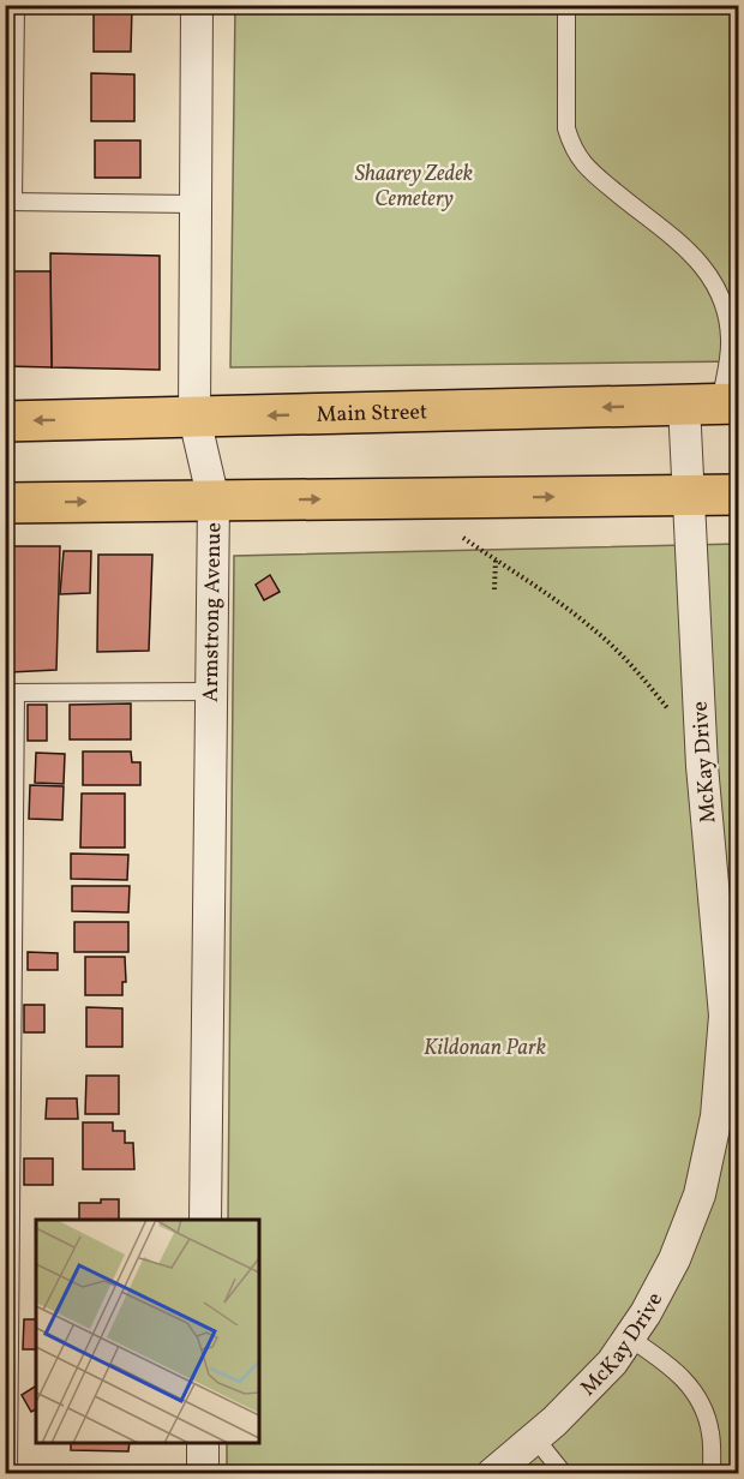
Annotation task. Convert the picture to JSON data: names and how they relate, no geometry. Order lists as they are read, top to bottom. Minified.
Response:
{"streets":{"main road":["Main Street"],"street":["Armstrong Avenue","McKay Drive"]},"crossings":[["Main Street","Armstrong Avenue"],["Main Street","McKay Drive"]],"parks":["Shaarey Zedek Cemetery","Kildonan Park"]}
